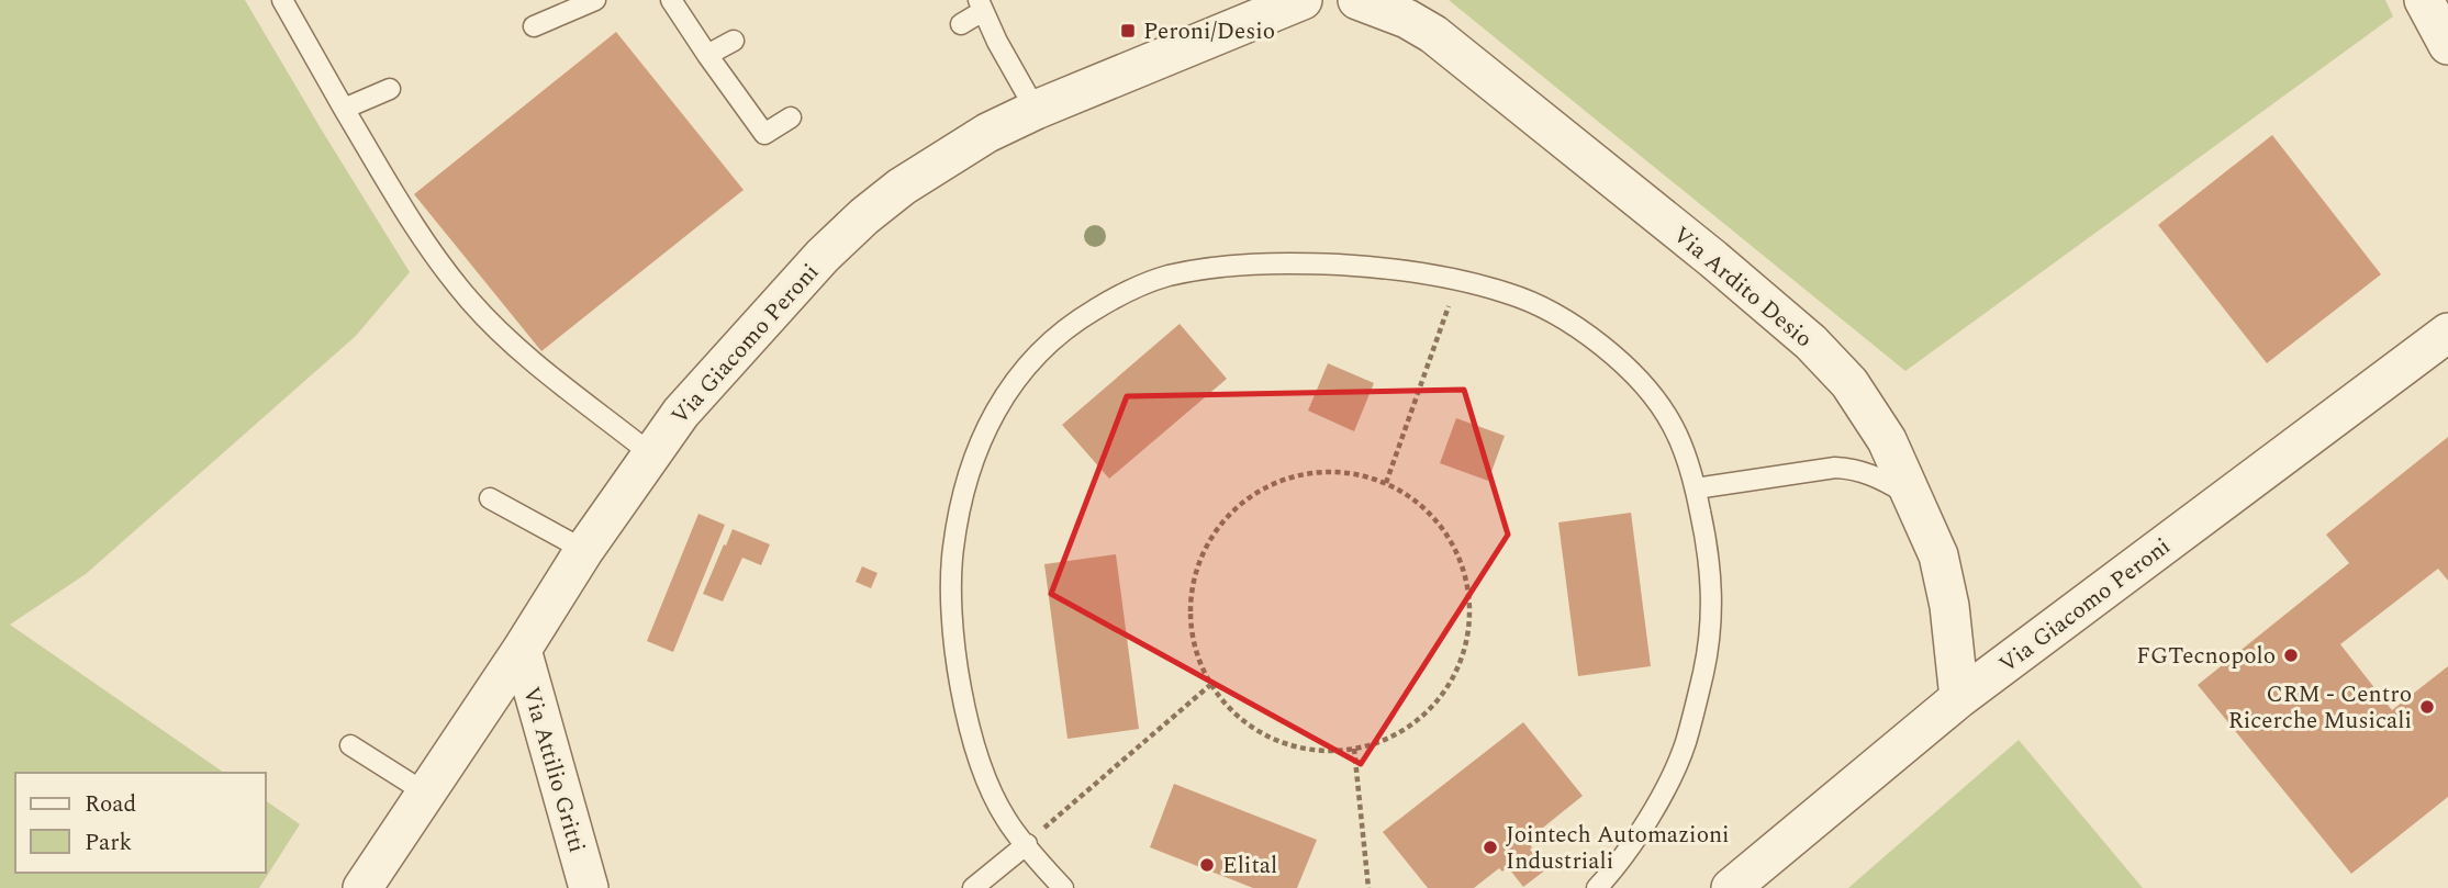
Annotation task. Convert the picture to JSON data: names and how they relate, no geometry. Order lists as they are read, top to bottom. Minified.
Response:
{"streets":{"street":["Via Ardito Desio","Via Giacomo Peroni","Via Attilio Gritti"]},"crossings":[["Via Ardito Desio","Via Giacomo Peroni"],["Via Giacomo Peroni","Via Attilio Gritti"]],"places":{"transit":["Peroni/Desio"],"other":["FGTecnopolo","CRM - Centro Ricerche Musicali","Jointech Automazioni Industriali","Elital"]},"legend":["Road","Park"]}
